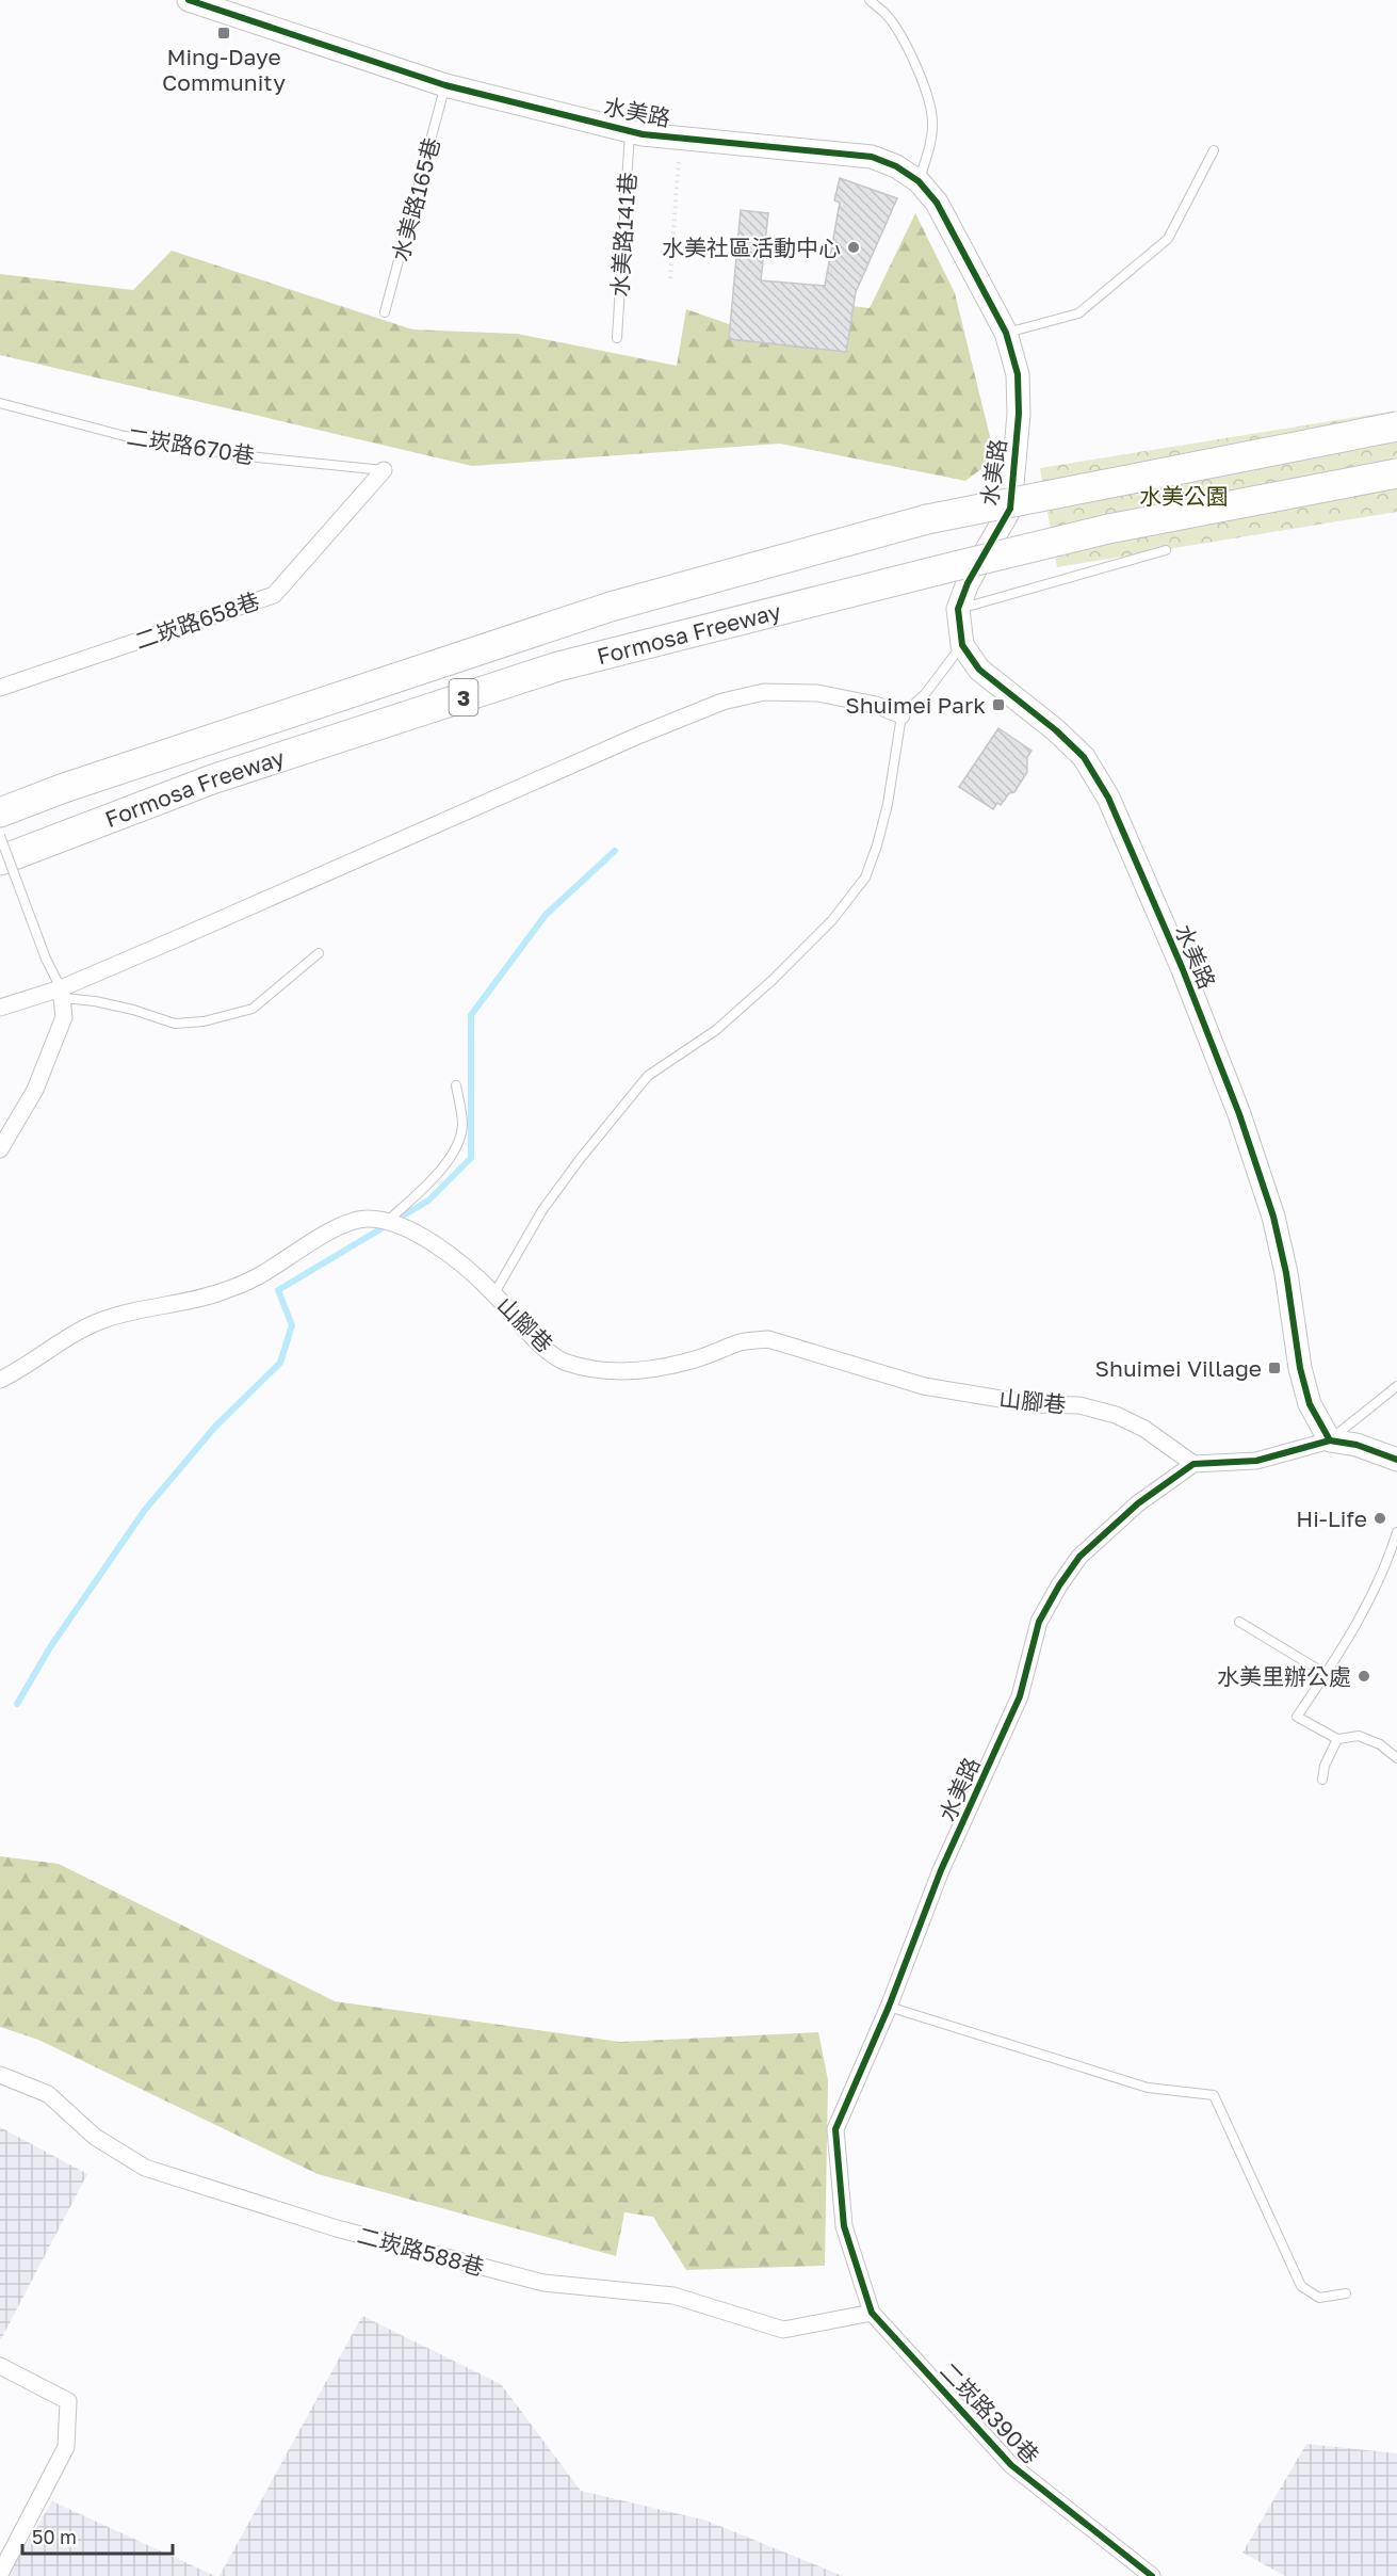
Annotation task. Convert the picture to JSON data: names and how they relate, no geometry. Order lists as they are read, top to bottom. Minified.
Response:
{"streets":{"highway":["Formosa Freeway","3"],"street":["水美路","二崁路658巷","山腳巷","二崁路588巷","二崁路390巷"],"lane":["水美路165巷","水美路141巷","二崁路670巷"]},"crossings":[["水美路","水美路165巷"],["水美路","水美路141巷"],["水美路","山腳巷"],["水美路","二崁路588巷"],["水美路","二崁路390巷"],["二崁路670巷","二崁路658巷"],["二崁路588巷","二崁路390巷"]],"parks":["水美公園"],"places":{"transit":["Ming-Daye Community","Shuimei Park","Shuimei Village"],"other":["水美社區活動中心","Hi-Life","水美里辦公處"]},"scale_bar":"50 m"}
